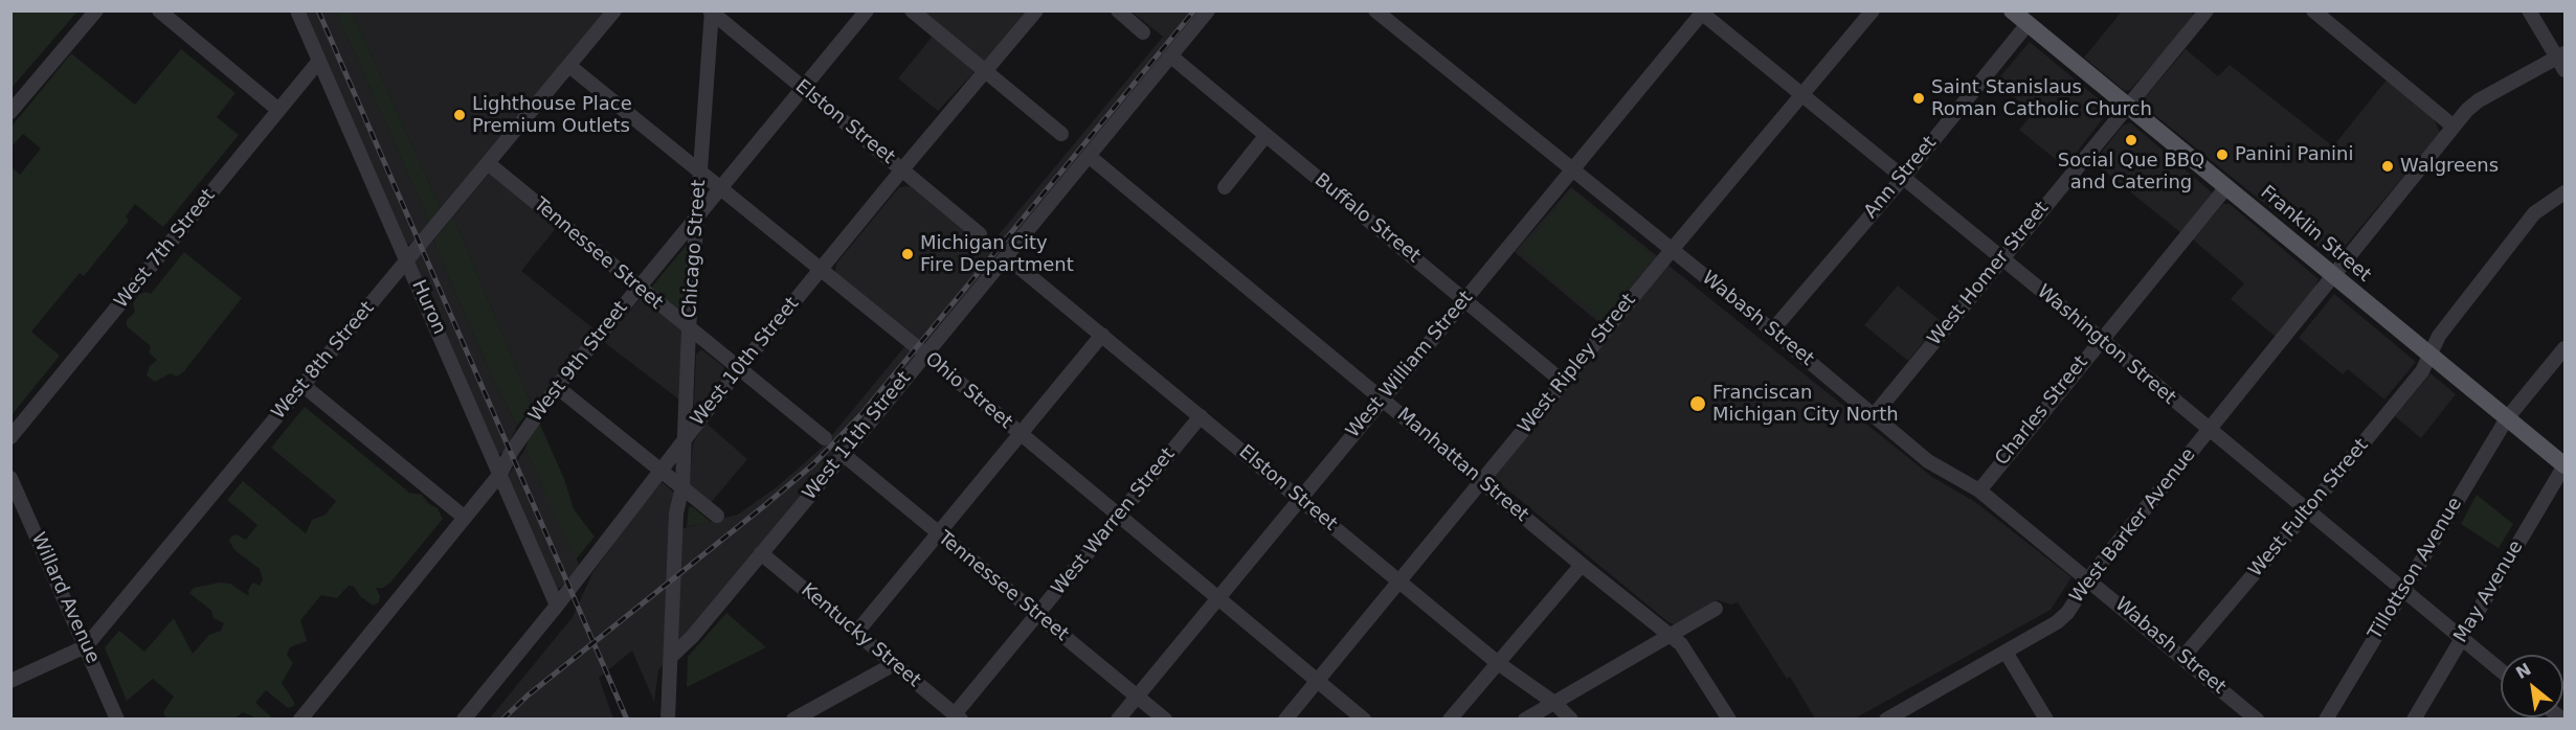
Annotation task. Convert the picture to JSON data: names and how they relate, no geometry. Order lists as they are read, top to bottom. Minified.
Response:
{"streets":{"main road":["Franklin Street"],"street":["Elston Street","Ann Street","Buffalo Street","West 7th Street","Chicago Street","Tennessee Street","West Homer Street","Huron","Wabash Street","Washington Street","West 8th Street","West 9th Street","West 10th Street","West Ripley Street","West William Street","Ohio Street","Charles Street","West 11th Street","Manhattan Street","West Fulton Street","West Warren Street","West Barker Avenue","Tillottson Avenue","May Avenue","Willard Avenue","Kentucky Street"]},"crossings":[["Elston Street","Chicago Street"],["Elston Street","West 9th Street"],["Elston Street","West 10th Street"],["Elston Street","West Ripley Street"],["Elston Street","West William Street"],["Elston Street","West 11th Street"],["Elston Street","West Warren Street"],["Ann Street","Franklin Street"],["Ann Street","Wabash Street"],["Ann Street","Washington Street"],["Buffalo Street","West Ripley Street"],["Buffalo Street","West William Street"],["Buffalo Street","West 11th Street"],["Franklin Street","West Homer Street"],["Franklin Street","Charles Street"],["Franklin Street","West Fulton Street"],["Franklin Street","West Barker Avenue"],["Franklin Street","Tillottson Avenue"],["Franklin Street","May Avenue"],["West 7th Street","Huron"],["Chicago Street","Tennessee Street"],["Chicago Street","West 9th Street"],["Chicago Street","West 10th Street"],["Chicago Street","Ohio Street"],["Chicago Street","West 11th Street"],["Tennessee Street","West 8th Street"],["Tennessee Street","West 9th Street"],["Tennessee Street","West 10th Street"],["Tennessee Street","West William Street"],["Tennessee Street","West 11th Street"],["Tennessee Street","West Warren Street"],["West Homer Street","Wabash Street"],["West Homer Street","Washington Street"],["Huron","West 8th Street"],["Huron","West 9th Street"],["Huron","West 10th Street"],["Wabash Street","West Ripley Street"],["Wabash Street","West William Street"],["Wabash Street","Charles Street"],["Wabash Street","West Fulton Street"],["Wabash Street","West Barker Avenue"],["Washington Street","West Ripley Street"],["Washington Street","West William Street"],["Washington Street","Charles Street"],["Washington Street","West Fulton Street"],["Washington Street","West Barker Avenue"],["Washington Street","Tillottson Avenue"],["Washington Street","May Avenue"],["West 8th Street","Ohio Street"],["West 8th Street","Willard Avenue"],["West 9th Street","Ohio Street"],["West 10th Street","Ohio Street"],["West Ripley Street","Ohio Street"],["West Ripley Street","Manhattan Street"],["West William Street","Ohio Street"],["West William Street","Manhattan Street"],["Ohio Street","West 11th Street"],["Ohio Street","West Warren Street"],["West 11th Street","Manhattan Street"],["West 11th Street","Kentucky Street"],["West Warren Street","Kentucky Street"]],"places":["Saint Stanislaus Roman Catholic Church","Lighthouse Place Premium Outlets","Social Que BBQ and Catering","Panini Panini","Walgreens","Michigan City Fire Department","Franciscan Michigan City North"],"north":"top left"}
